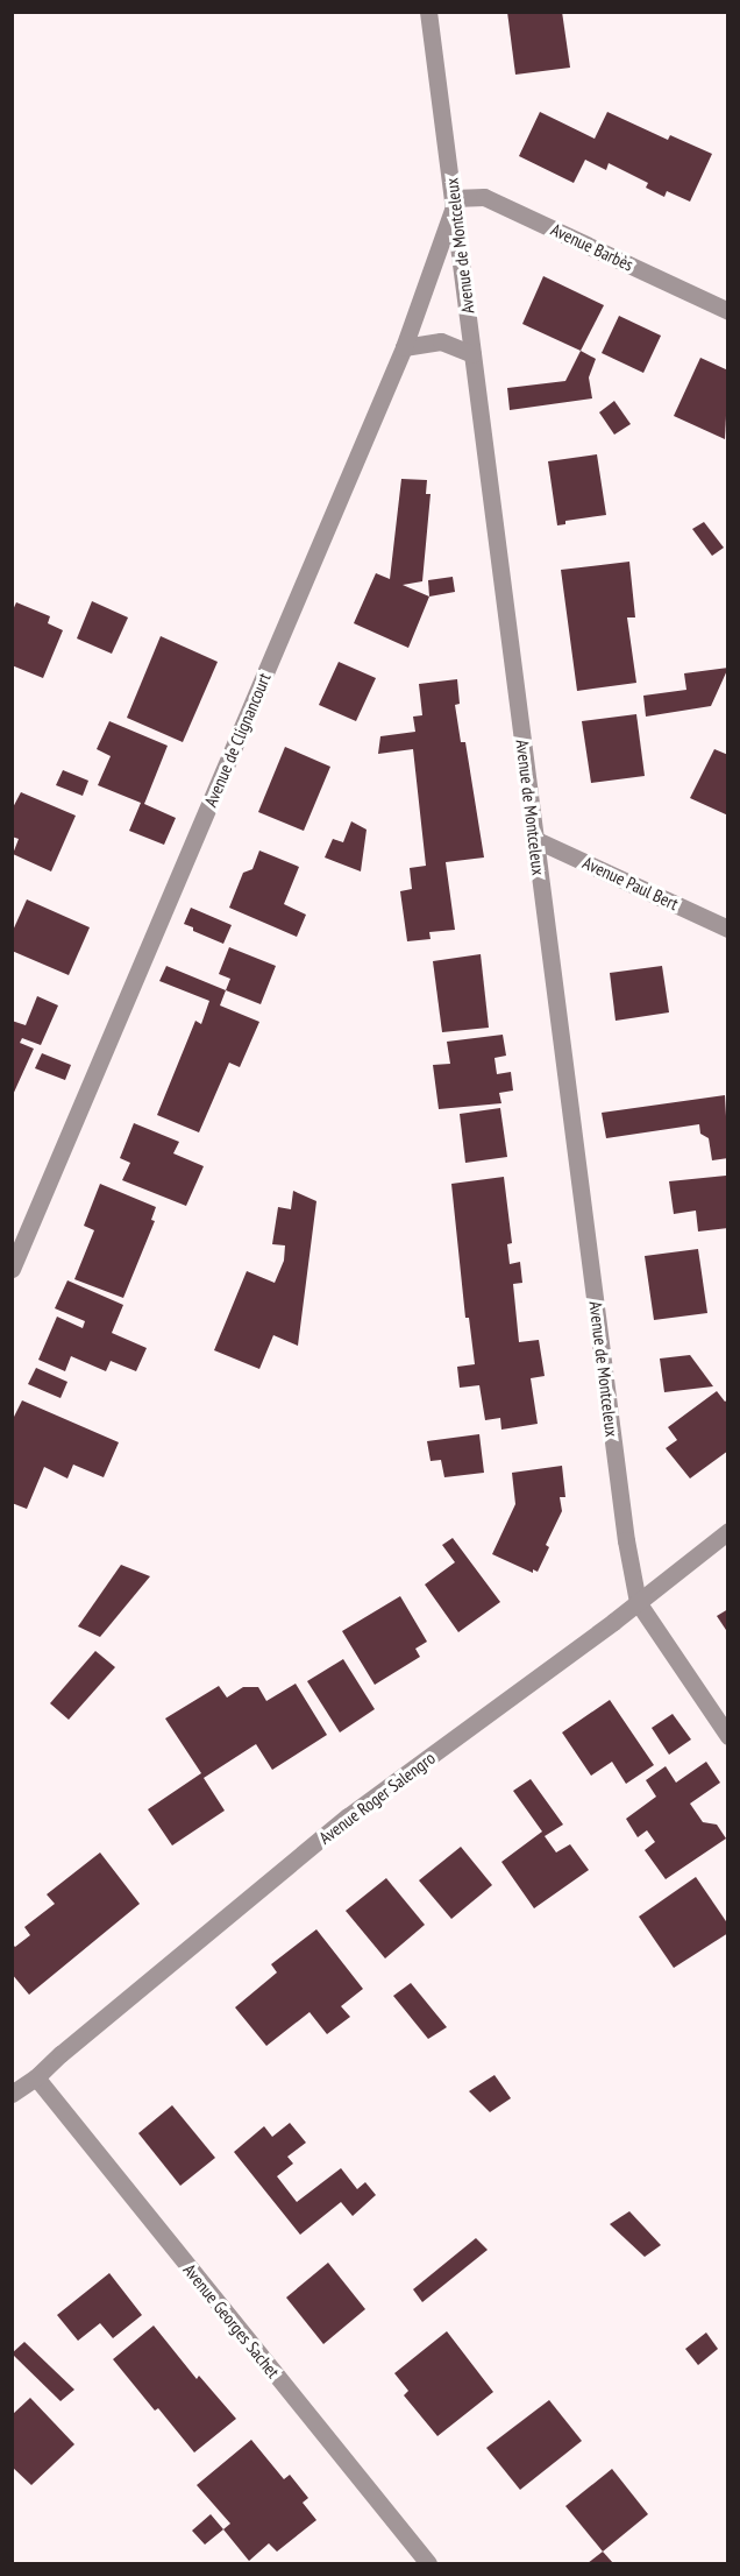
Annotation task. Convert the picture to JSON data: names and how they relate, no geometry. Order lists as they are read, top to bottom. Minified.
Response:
{"streets":{"street":["Avenue de Montceleux","Avenue Barbès","Avenue de Clignancourt","Avenue Paul Bert","Avenue Roger Salengro","Avenue Georges Sachet"]},"crossings":[["Avenue de Montceleux","Avenue Barbès"],["Avenue de Montceleux","Avenue de Clignancourt"],["Avenue de Montceleux","Avenue Paul Bert"],["Avenue de Montceleux","Avenue Roger Salengro"],["Avenue Barbès","Avenue de Clignancourt"],["Avenue Roger Salengro","Avenue Georges Sachet"]]}
